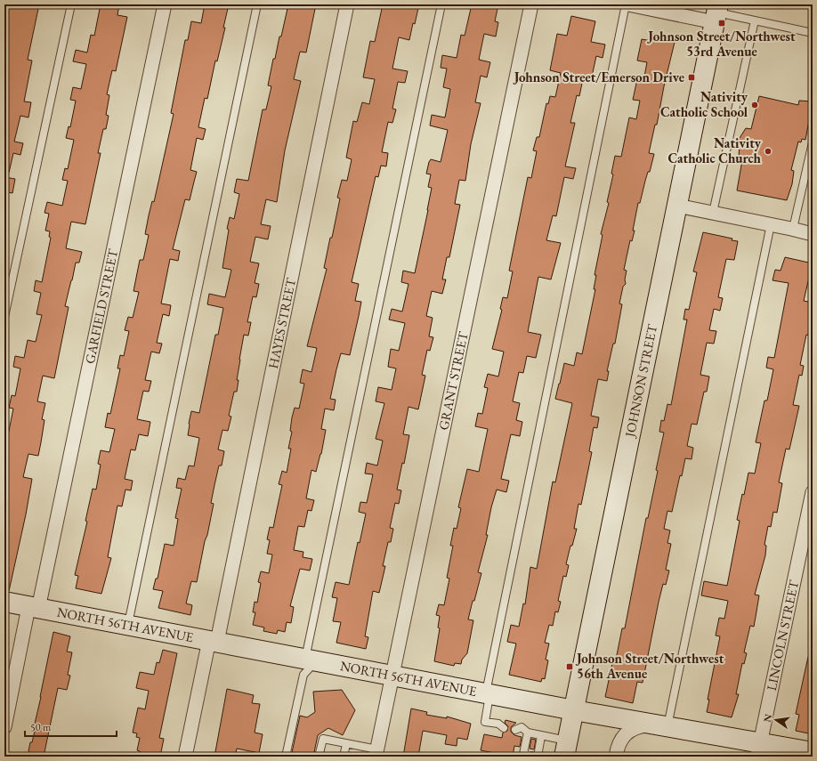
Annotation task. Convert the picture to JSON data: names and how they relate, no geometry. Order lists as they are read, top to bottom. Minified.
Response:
{"streets":{"street":["GARFIELD STREET","HAYES STREET","JOHNSON STREET","GRANT STREET","NORTH 56TH AVENUE","LINCOLN STREET"]},"crossings":[["GARFIELD STREET","NORTH 56TH AVENUE"],["HAYES STREET","NORTH 56TH AVENUE"],["JOHNSON STREET","NORTH 56TH AVENUE"],["GRANT STREET","NORTH 56TH AVENUE"],["NORTH 56TH AVENUE","LINCOLN STREET"]],"places":{"transit":["Johnson Street/Northwest 53rd Avenue","Johnson Street/Emerson Drive","Johnson Street/Northwest 56th Avenue"],"other":["Nativity Catholic School","Nativity Catholic Church"]},"scale_bar":"50 m","north":"left"}
